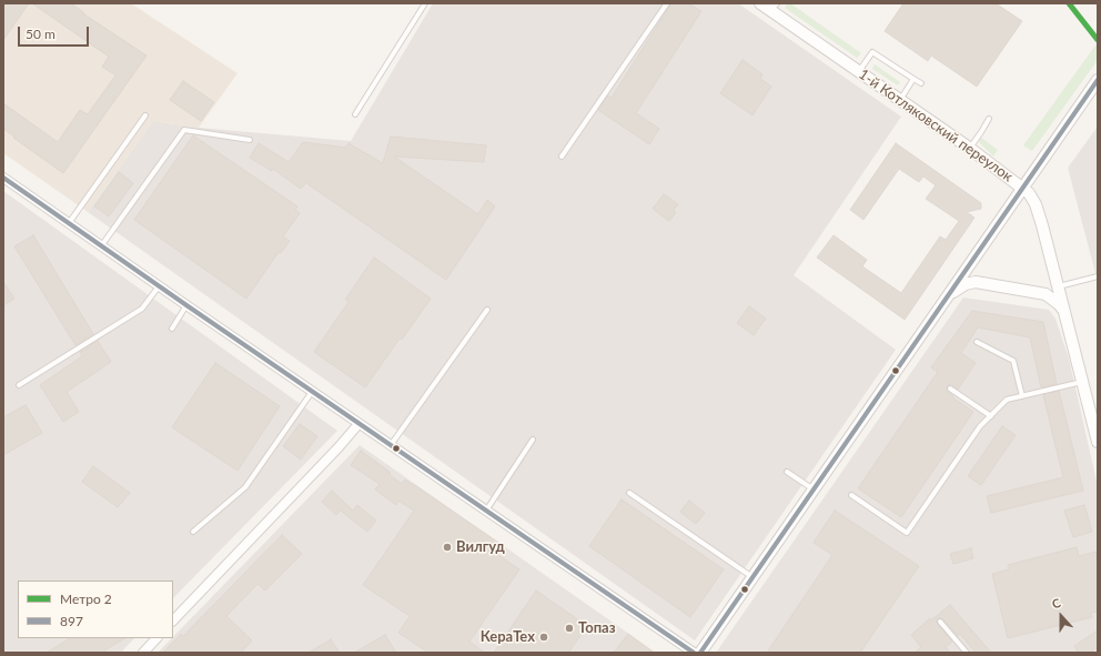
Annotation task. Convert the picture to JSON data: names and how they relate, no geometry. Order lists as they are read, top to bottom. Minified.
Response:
{"streets":{"street":["1-й Котляковский переулок"]},"places":["Вилгуд","Топаз","КераТех"],"lines":["metro line 2","transit line 897"],"legend":["Метро 2","897"],"scale_bar":"50 m","north":"top"}
